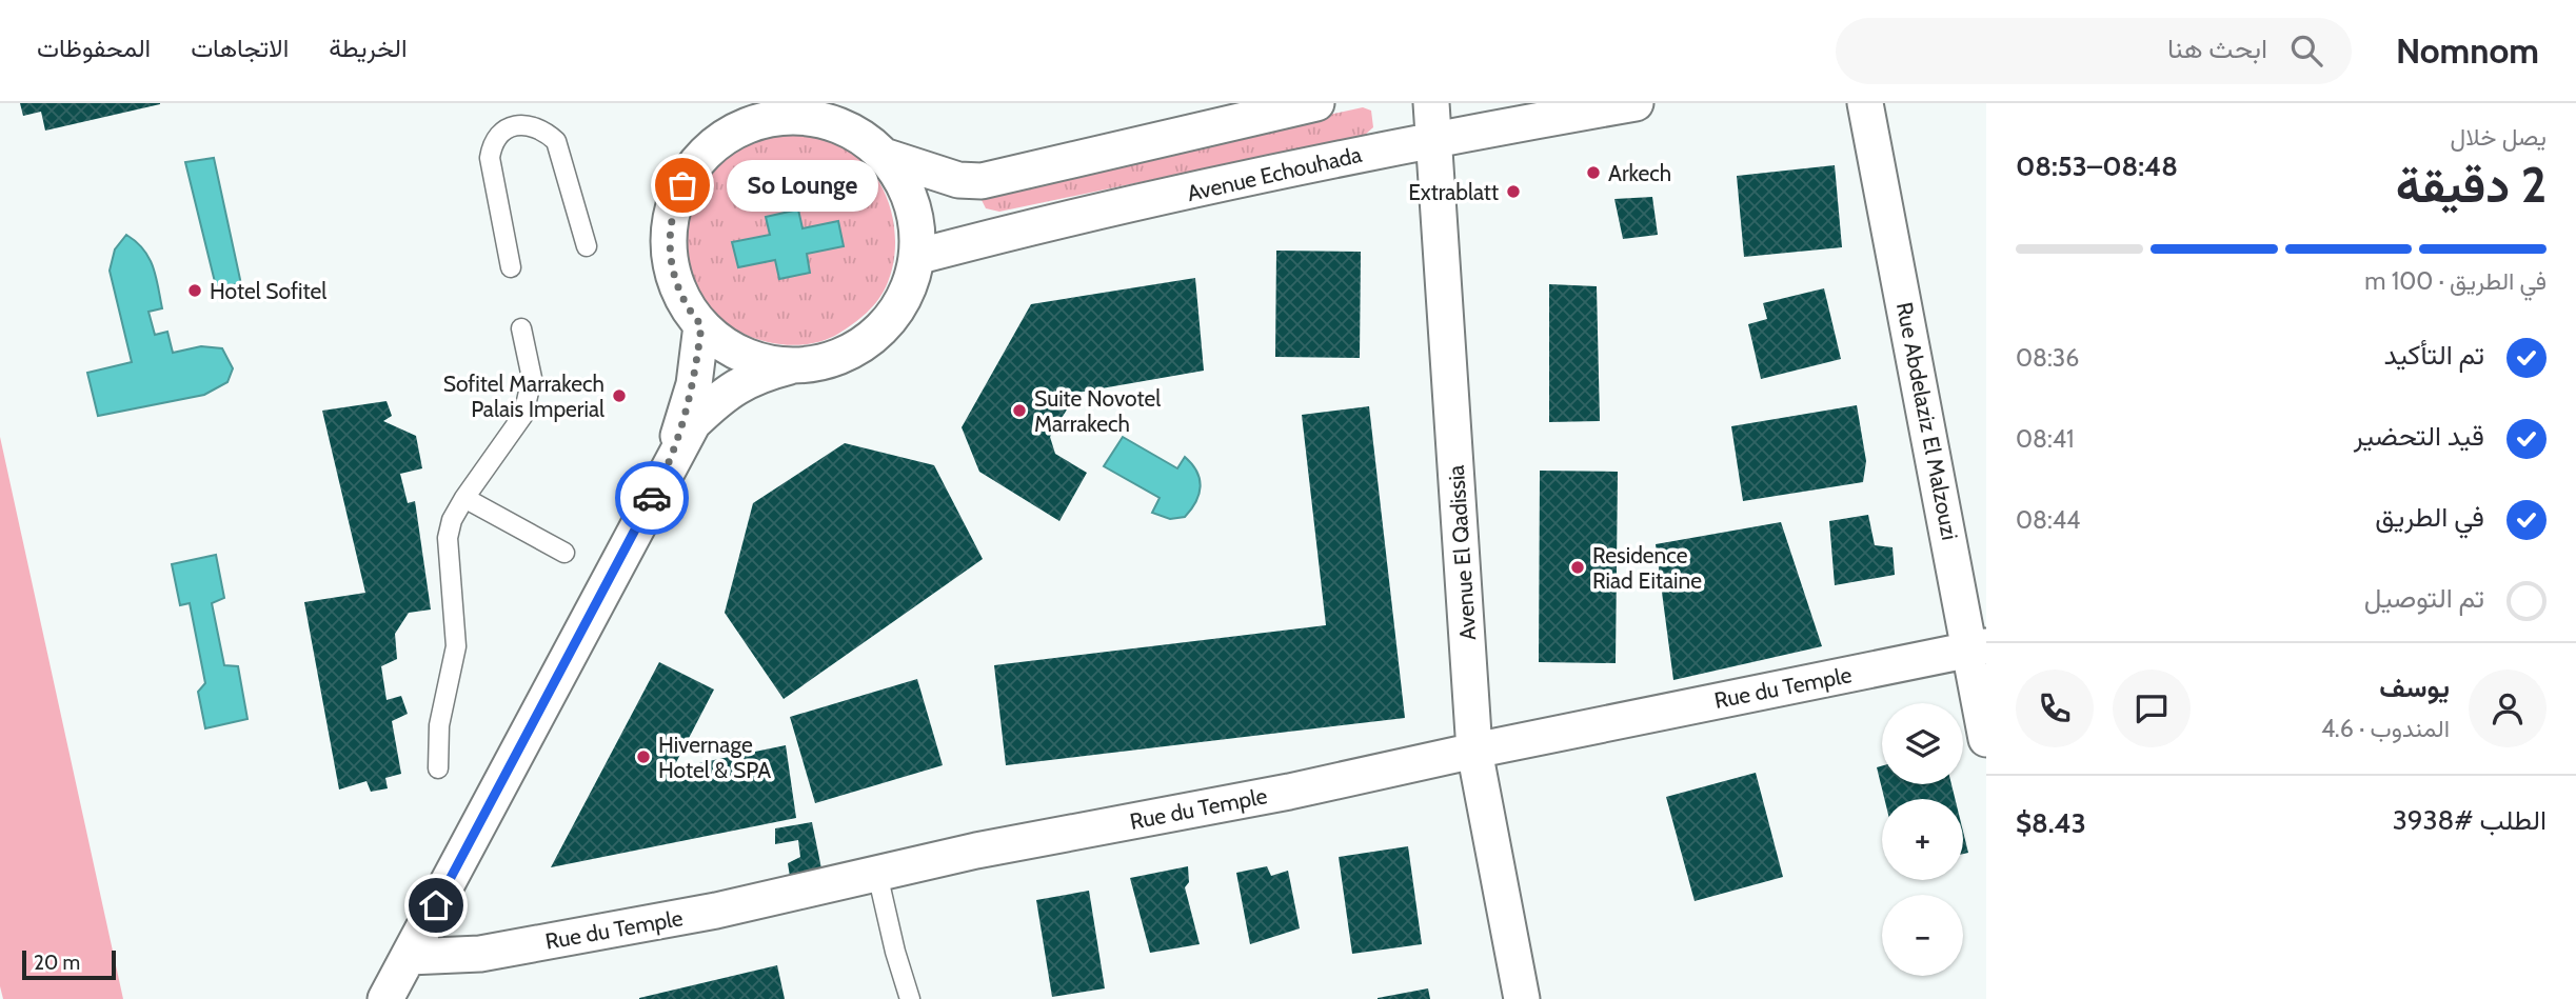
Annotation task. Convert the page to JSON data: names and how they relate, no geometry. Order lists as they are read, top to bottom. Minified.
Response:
{"streets":{"street":["Avenue Echouhada","Rue Abdelaziz El Malzouzi","Avenue El Qadissia","Rue du Temple"]},"crossings":[["Avenue Echouhada","Avenue El Qadissia"],["Rue Abdelaziz El Malzouzi","Rue du Temple"],["Avenue El Qadissia","Rue du Temple"]],"places":["Arkech","So Lounge","Extrablatt","Hotel Sofitel","Sofitel Marrakech Palais Imperial","Suite Novotel Marrakech","Residence Riad Eitaine","Hivernage Hotel & SPA"],"scale_bar":"20 m","page":{"header":"Nomnom","search":"ابحث هنا","nav":["الخريطة","الاتجاهات","المحفوظات"],"heading":["2 دقيقة","يصل خلال","08:48–08:53"],"panel":["يوسف","المندوب · 4.6","الطلب #3938","$8.43"],"bubble":"So Lounge","bar":"في الطريق · 100 m","list":[["تم التأكيد","08:36"],["قيد التحضير","08:41"],["في الطريق","08:44"],"تم التوصيل"],"map_buttons":["+","−"],"scale":"20 m"}}
